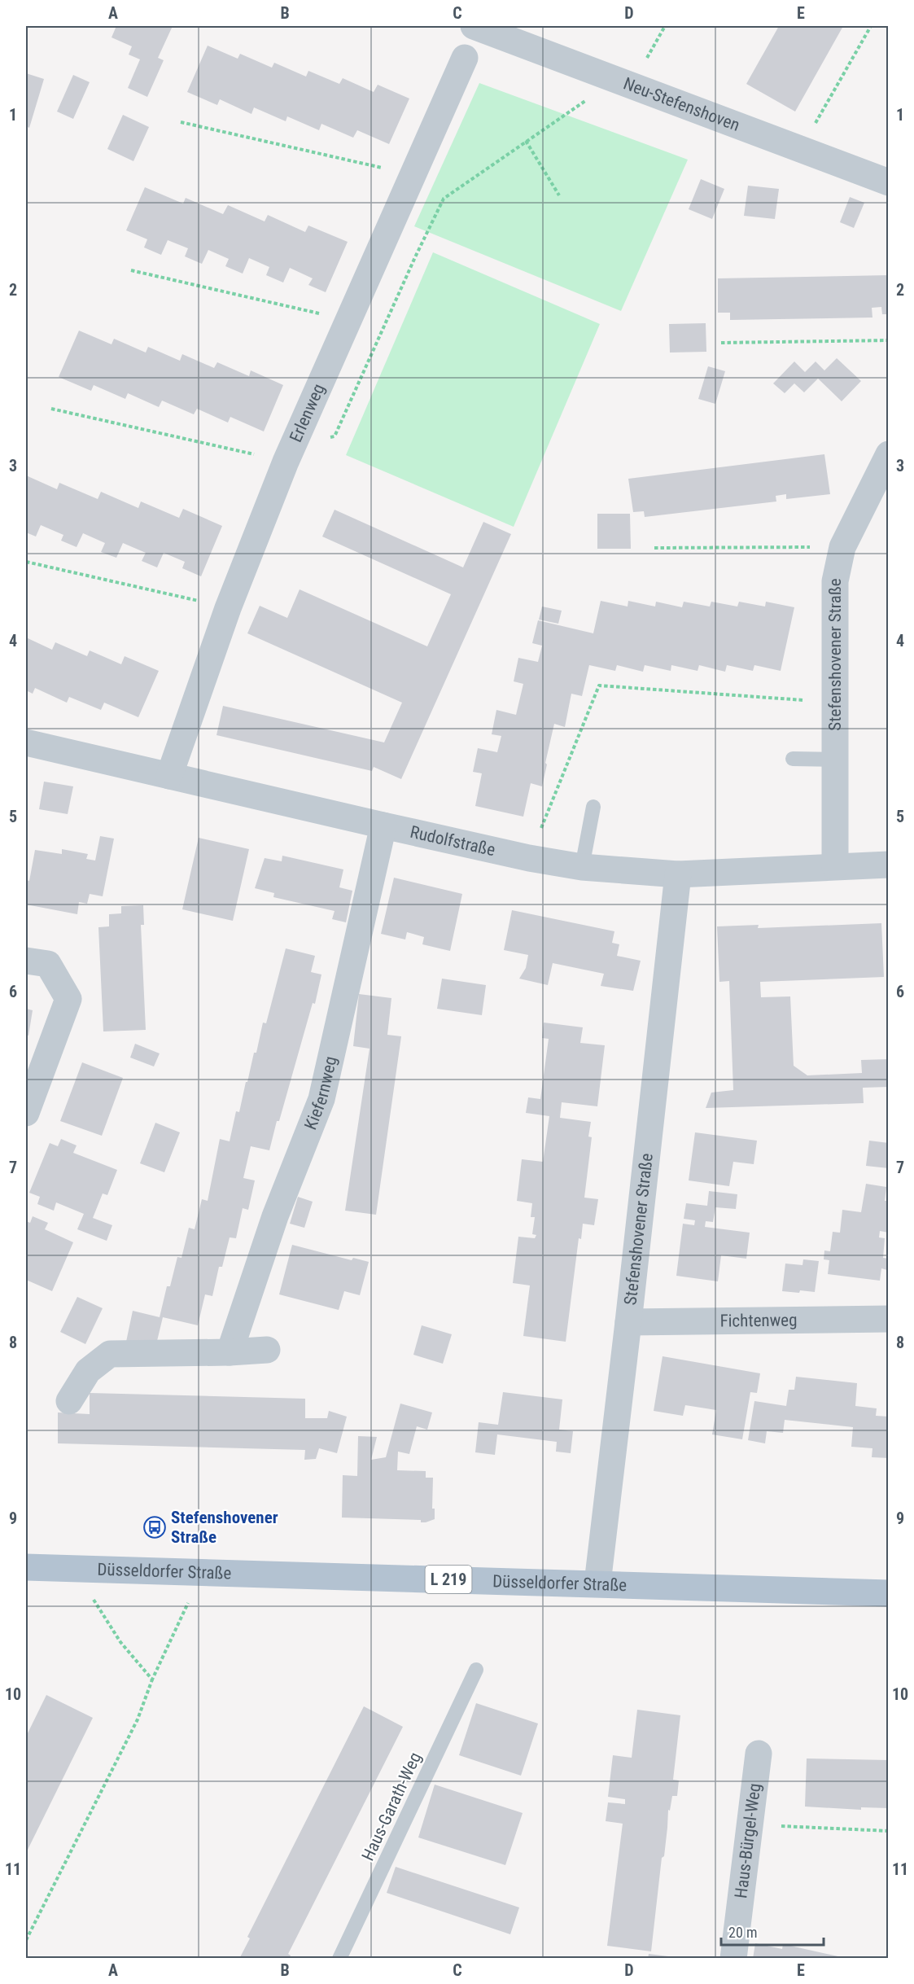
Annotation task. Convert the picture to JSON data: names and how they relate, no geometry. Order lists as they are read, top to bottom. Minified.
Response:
{"streets":{"main road":["Düsseldorfer Straße","L 219"],"street":["Neu-Stefenshoven","Erlenweg","Stefenshovener Straße","Rudolfstraße","Kiefernweg","Fichtenweg","Haus-Bürgel-Weg"],"lane":["Haus-Garath-Weg"]},"crossings":[["Erlenweg","Rudolfstraße"],["Stefenshovener Straße","Rudolfstraße"],["Stefenshovener Straße","Fichtenweg"],["Stefenshovener Straße","Düsseldorfer Straße"],["Rudolfstraße","Kiefernweg"]],"places":{"bus stop":["Stefenshovener Straße"]},"scale_bar":"20 m","grid":{"columns":["A","B","C","D","E"],"rows":["1","2","3","4","5","6","7","8","9","10","11"]}}
